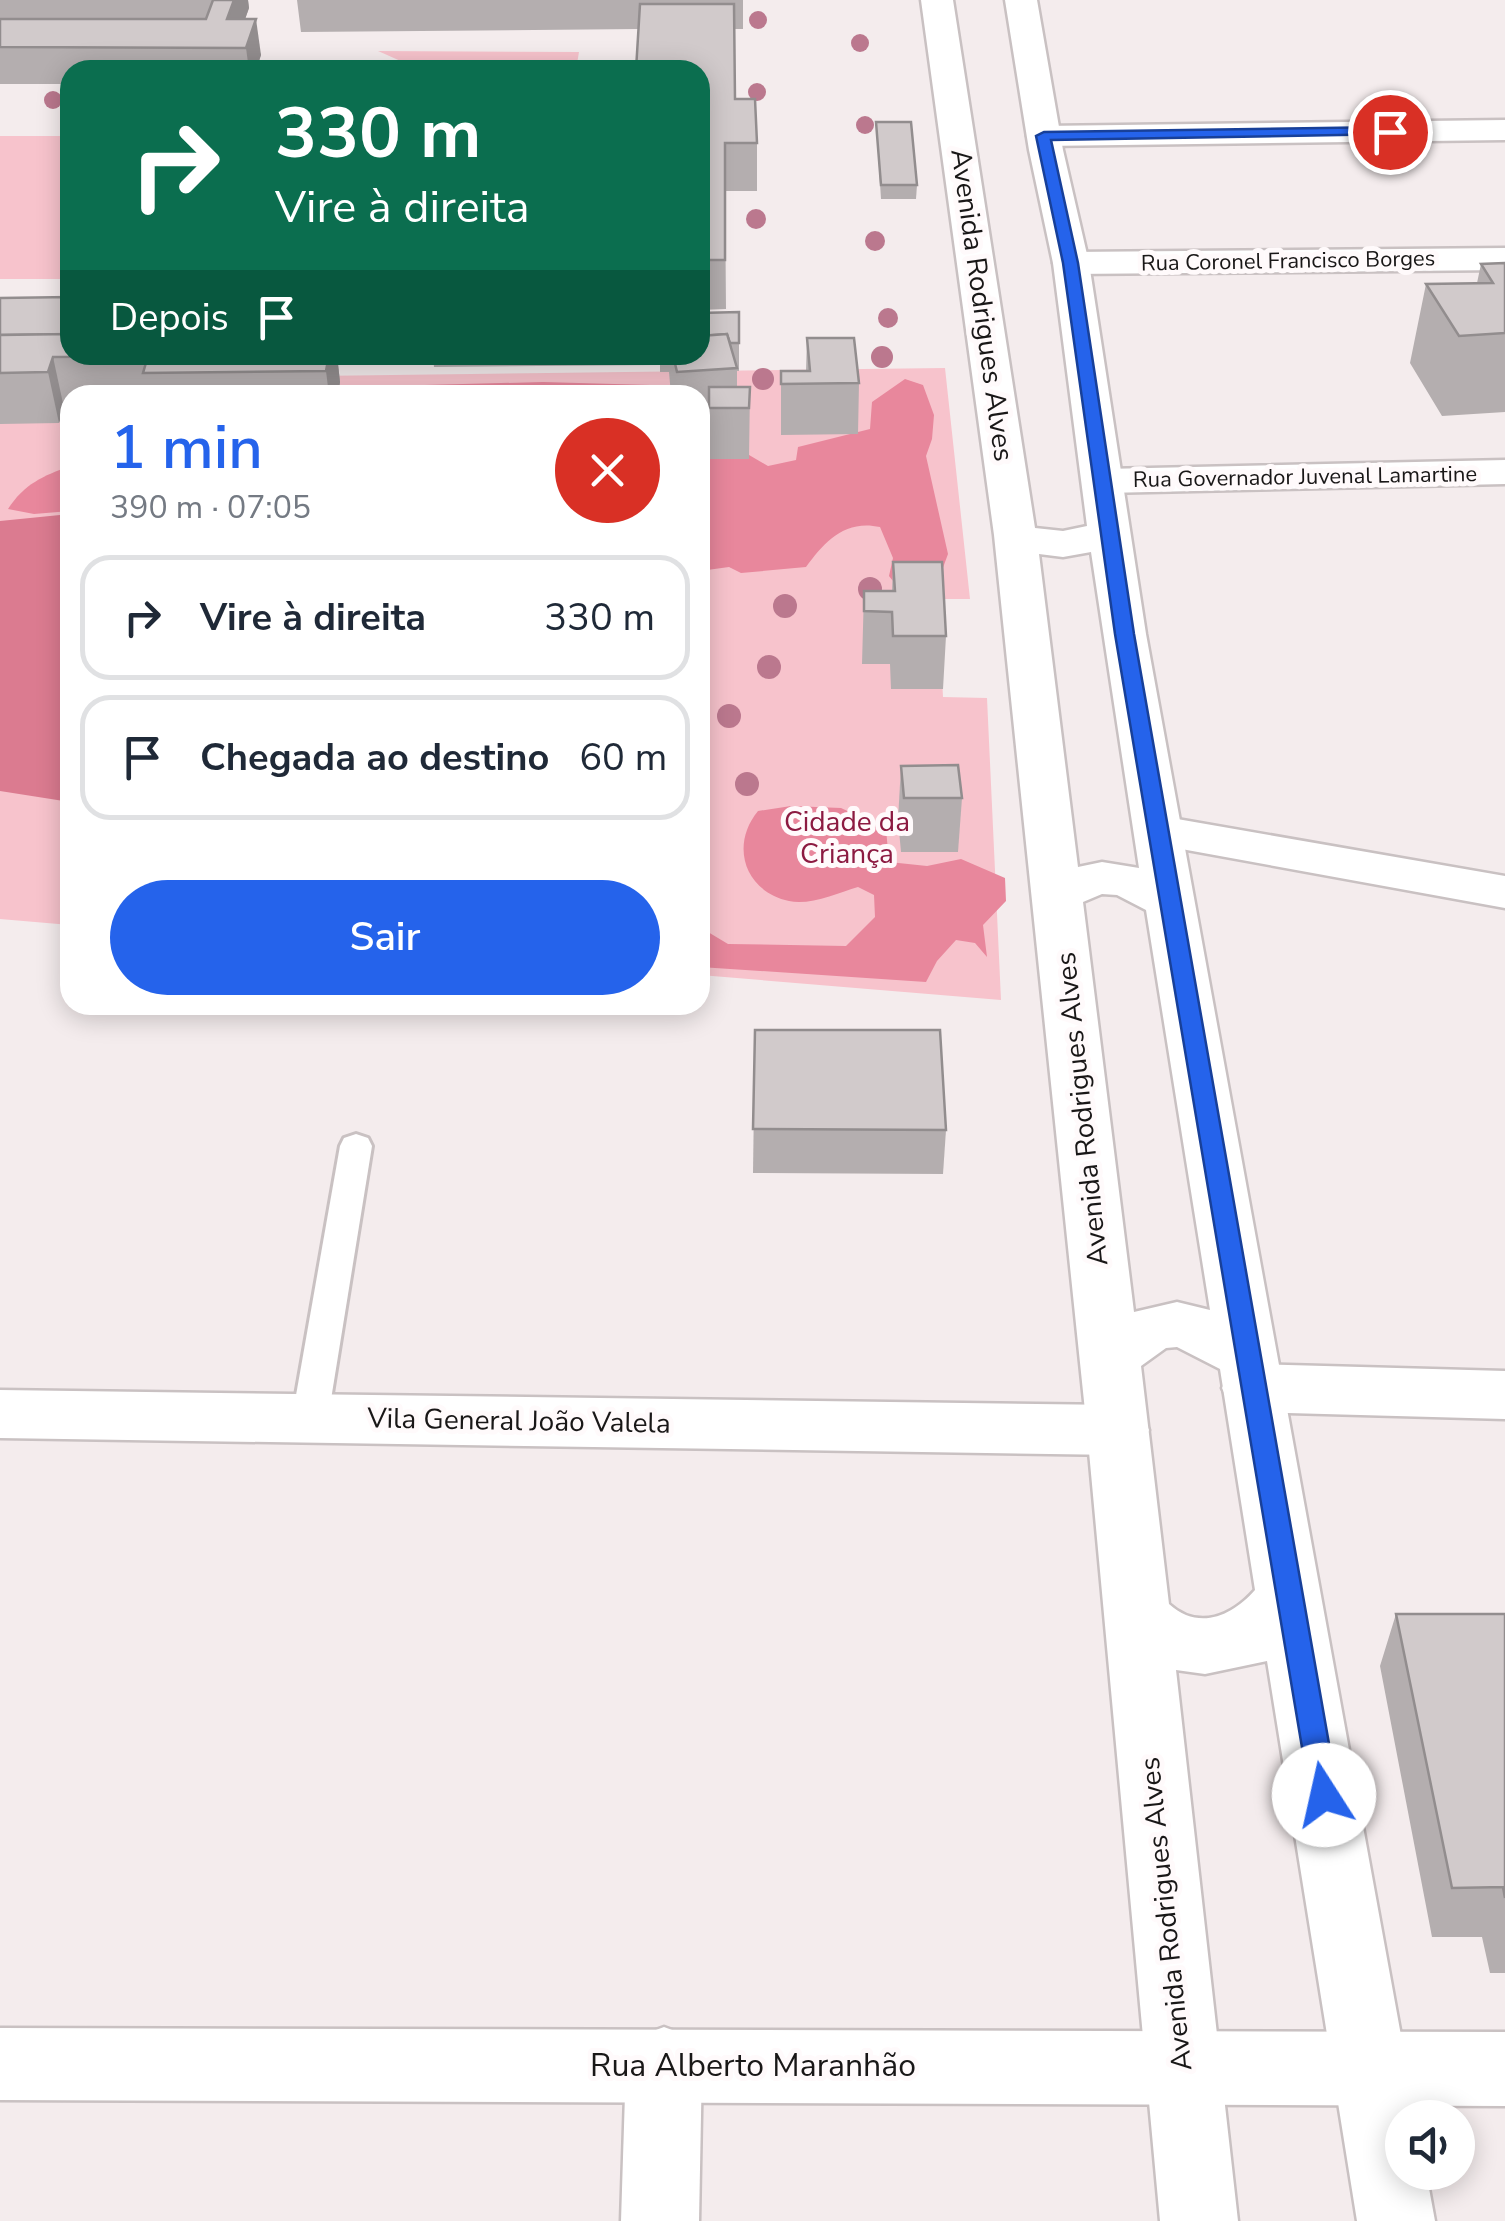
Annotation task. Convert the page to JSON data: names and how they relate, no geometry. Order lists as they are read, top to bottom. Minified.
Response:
{"streets":{"main road":["Rua Coronel Francisco Borges","Avenida Rodrigues Alves","Rua Governador Juvenal Lamartine","Vila General João Valela","Rua Alberto Maranhão"]},"crossings":[["Rua Coronel Francisco Borges","Avenida Rodrigues Alves"],["Avenida Rodrigues Alves","Rua Governador Juvenal Lamartine"],["Avenida Rodrigues Alves","Vila General João Valela"],["Avenida Rodrigues Alves","Rua Alberto Maranhão"]],"parks":["Cidade da Criança"],"page":{"turn":["330 m","Vire à direita"],"then":"Depois","heading":["1 min","390 m · 07:05"],"list":[{"name":"Vire à direita","value":"330 m"},{"name":"Chegada ao destino","value":"60 m"}],"buttons":"Sair"}}
